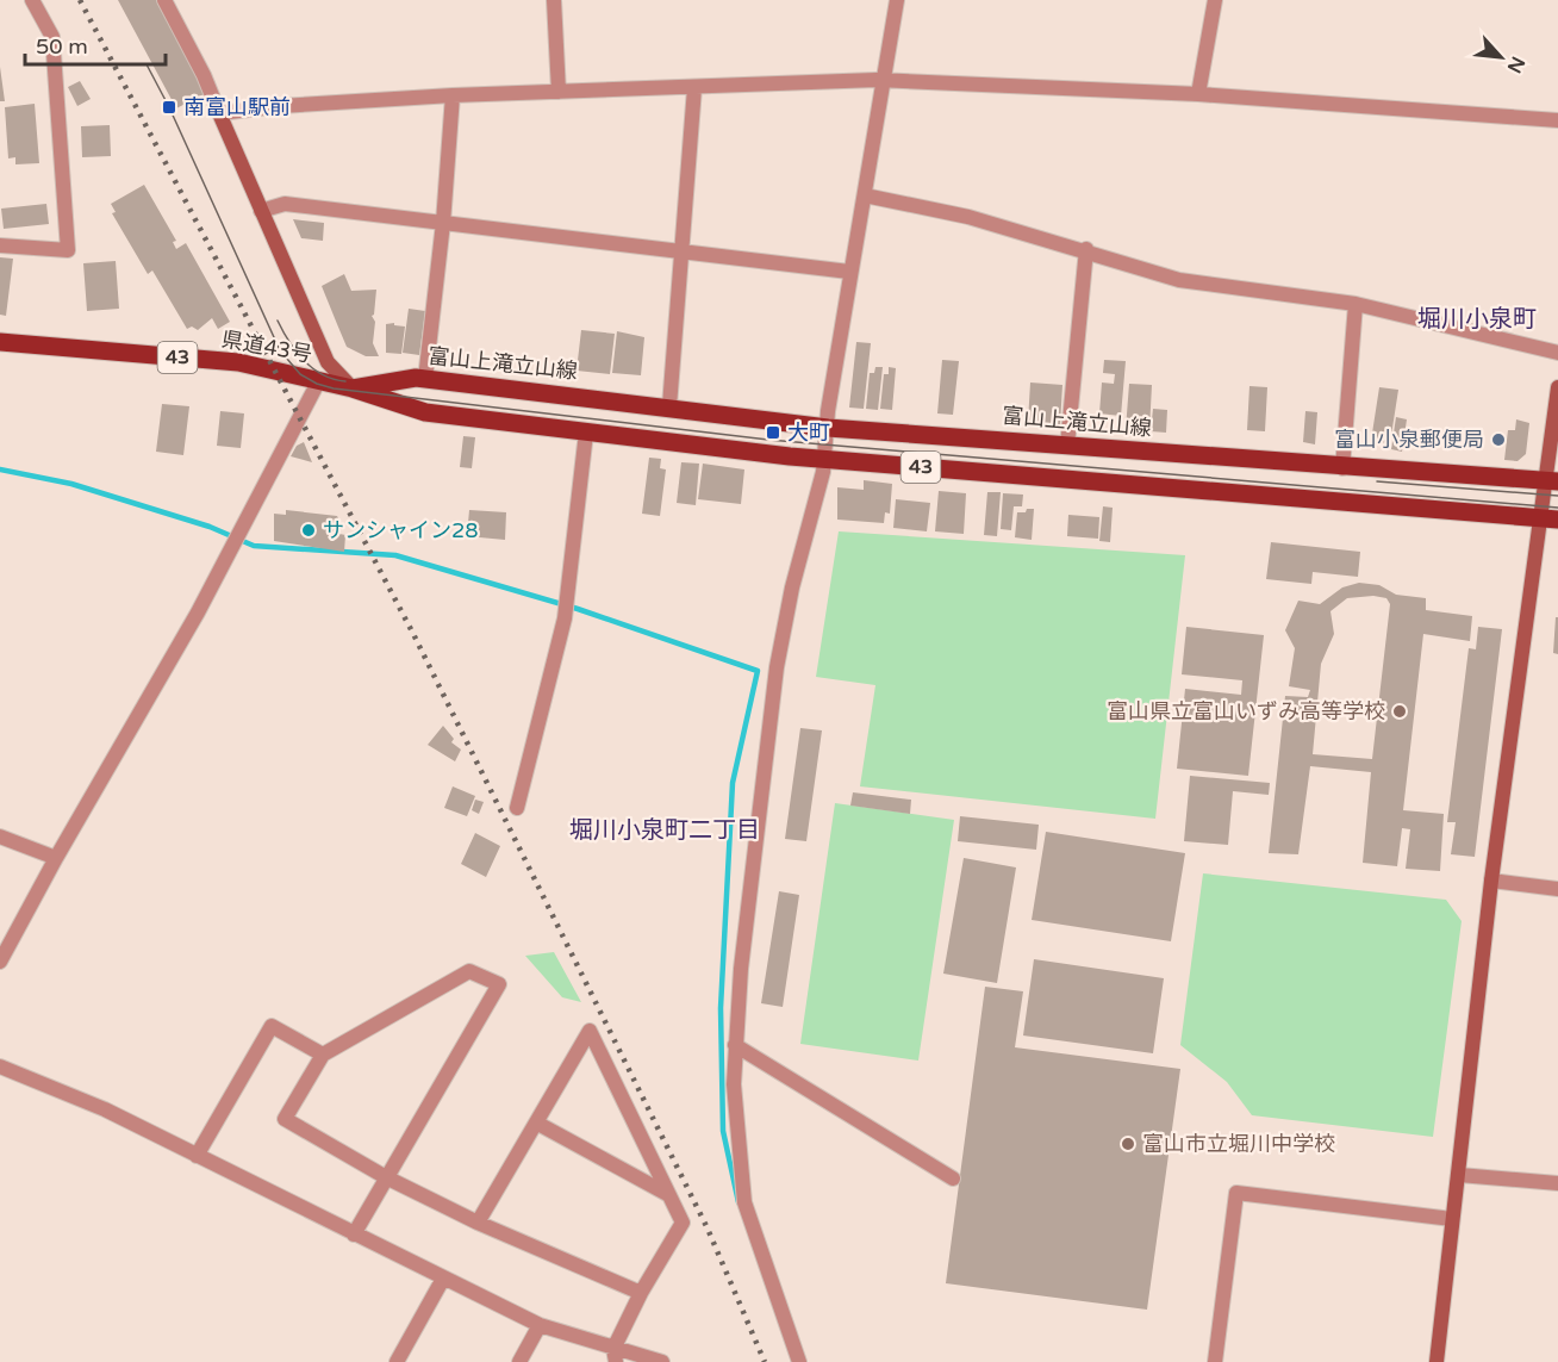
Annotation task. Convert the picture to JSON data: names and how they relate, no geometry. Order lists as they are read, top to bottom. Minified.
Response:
{"streets":{"main road":["県道43号","43","富山上滝立山線"]},"crossings":[["県道43号","43"],["県道43号","富山上滝立山線"],["43","富山上滝立山線"]],"districts":["堀川小泉町","堀川小泉町二丁目"],"places":{"transit":["南富山駅前","大町"],"other":["富山小泉郵便局","サンシャイン28","富山県立富山いずみ高等学校","富山市立堀川中学校"]},"scale_bar":"50 m","north":"bottom right"}
